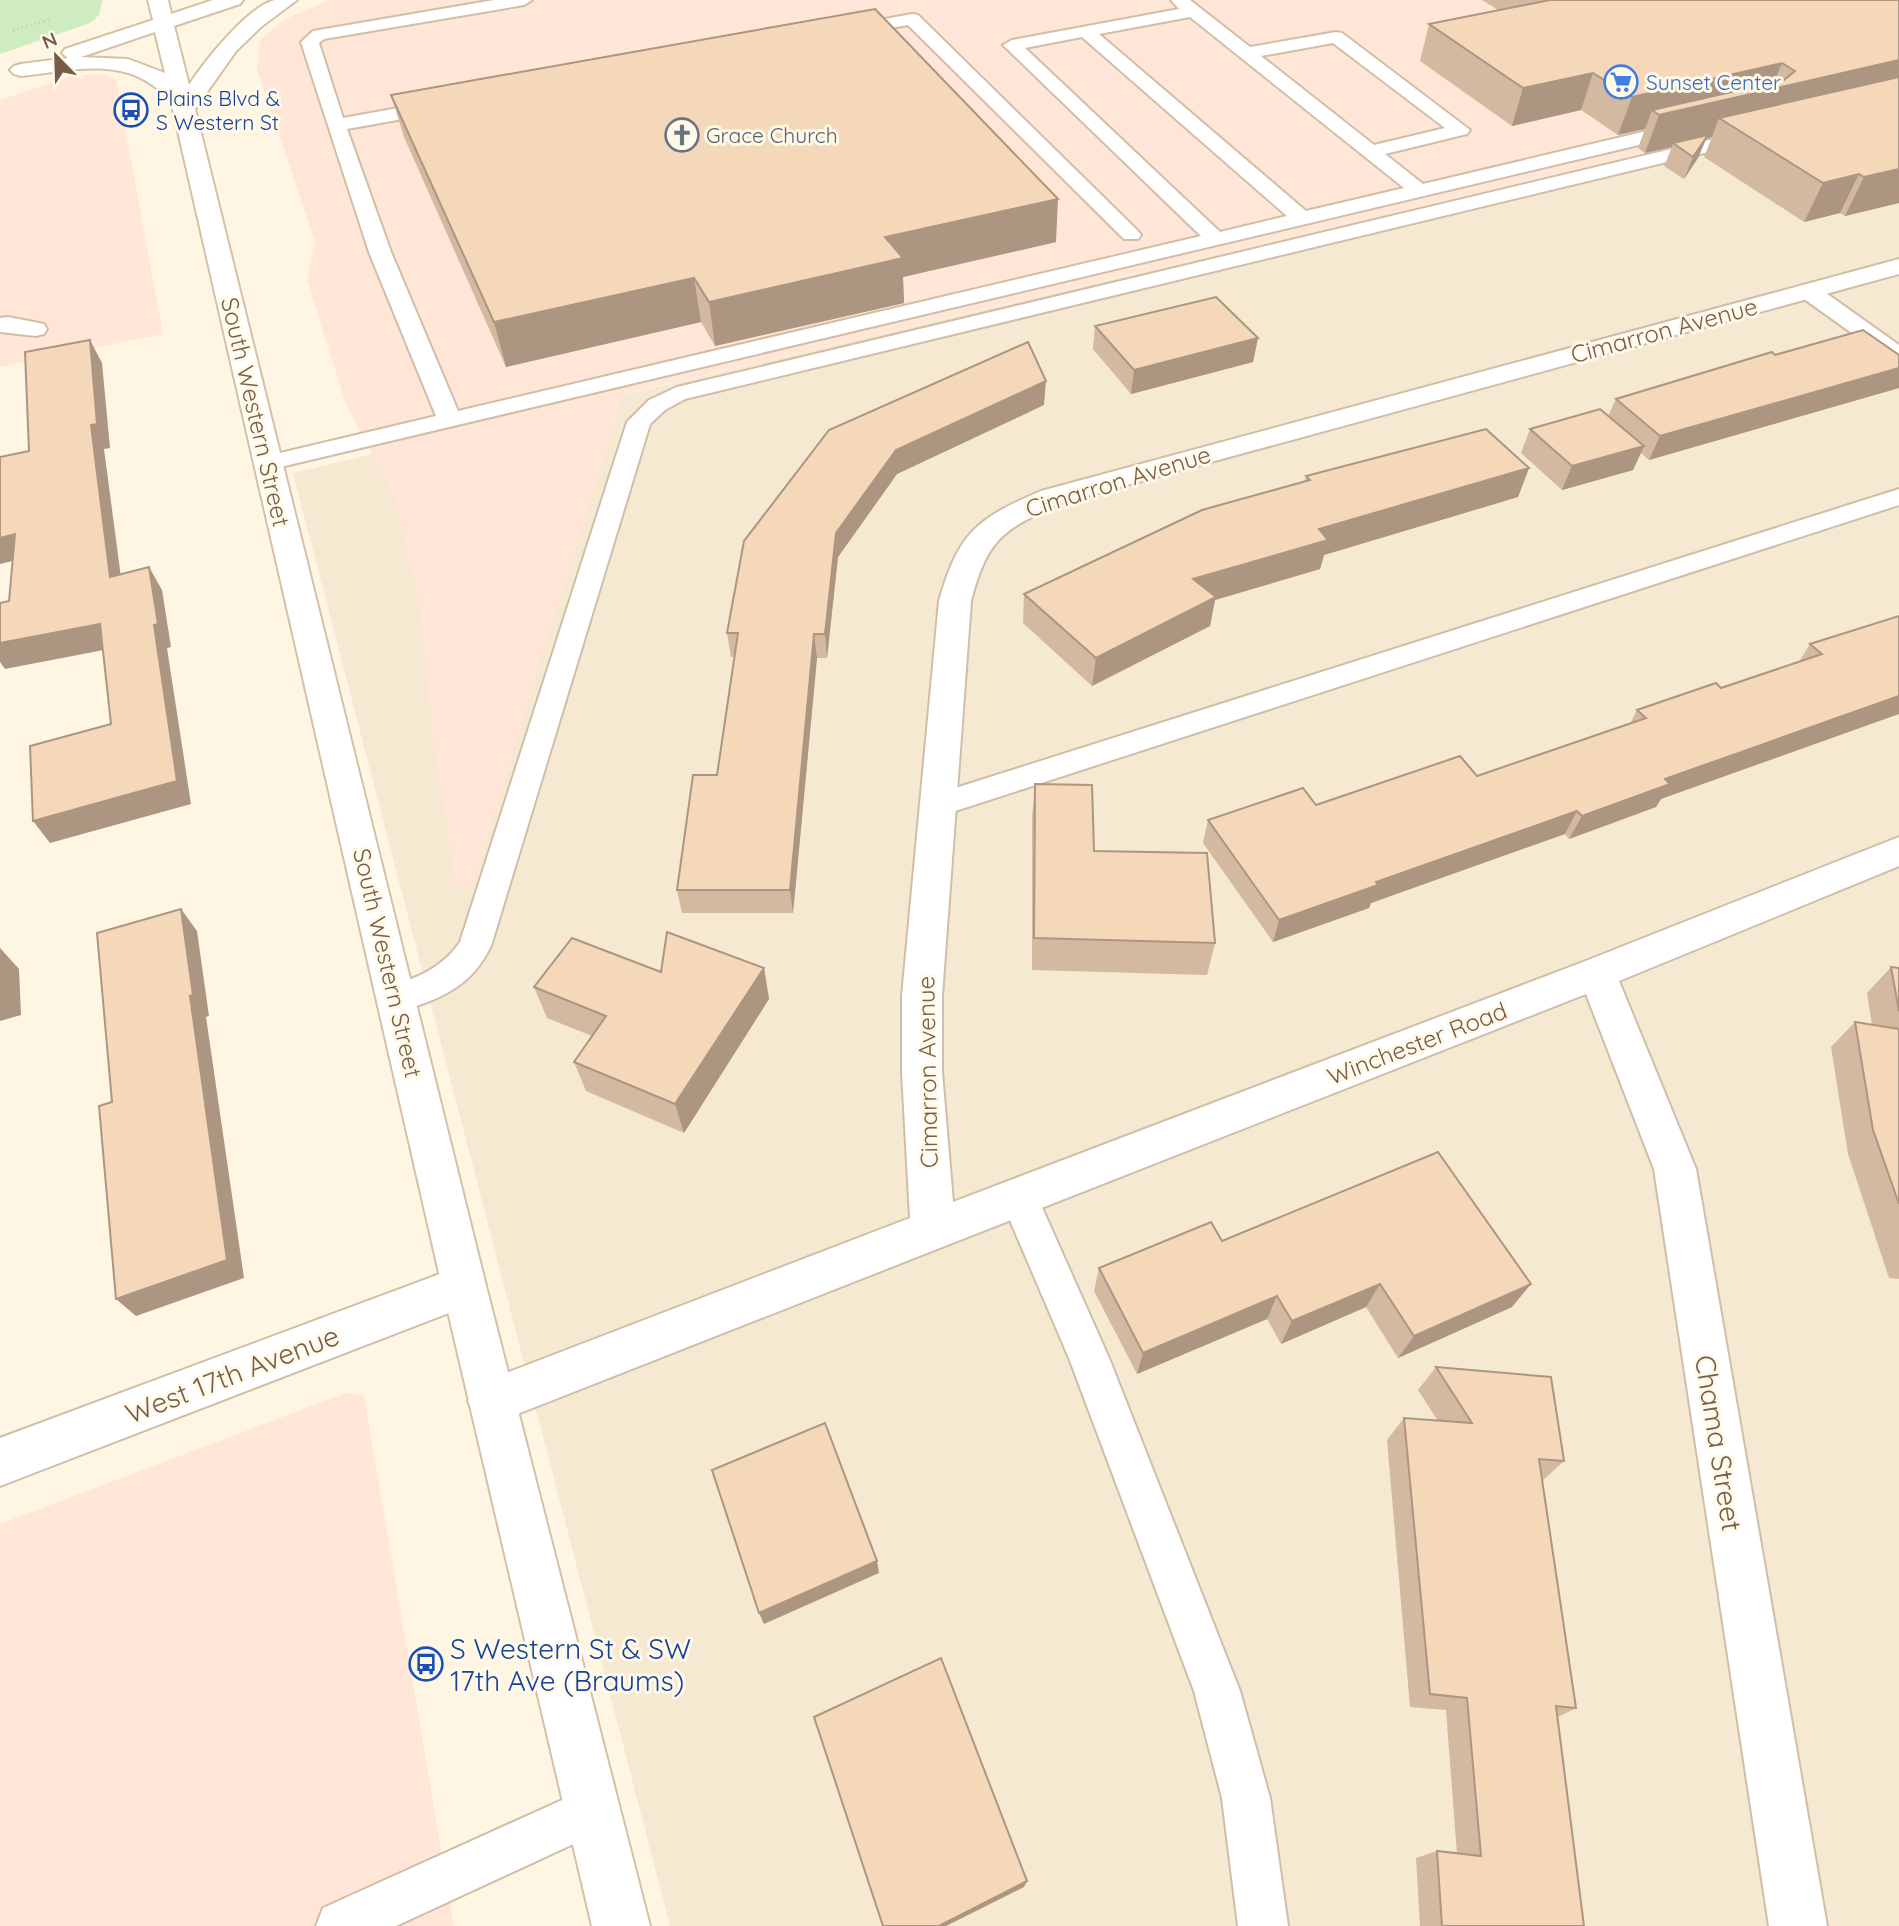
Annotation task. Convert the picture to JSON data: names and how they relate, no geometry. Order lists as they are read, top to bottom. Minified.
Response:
{"streets":{"street":["Cimarron Avenue","South Western Street","Winchester Road","West 17th Avenue","Chama Street"]},"crossings":[["Cimarron Avenue","Winchester Road"],["South Western Street","Winchester Road"],["South Western Street","West 17th Avenue"],["Winchester Road","Chama Street"]],"places":{"supermarket":["Sunset Center"],"bus stop":["Plains Blvd & S Western St","S Western St & SW 17th Ave (Braums)"],"church":["Grace Church"]},"north":"top left"}
